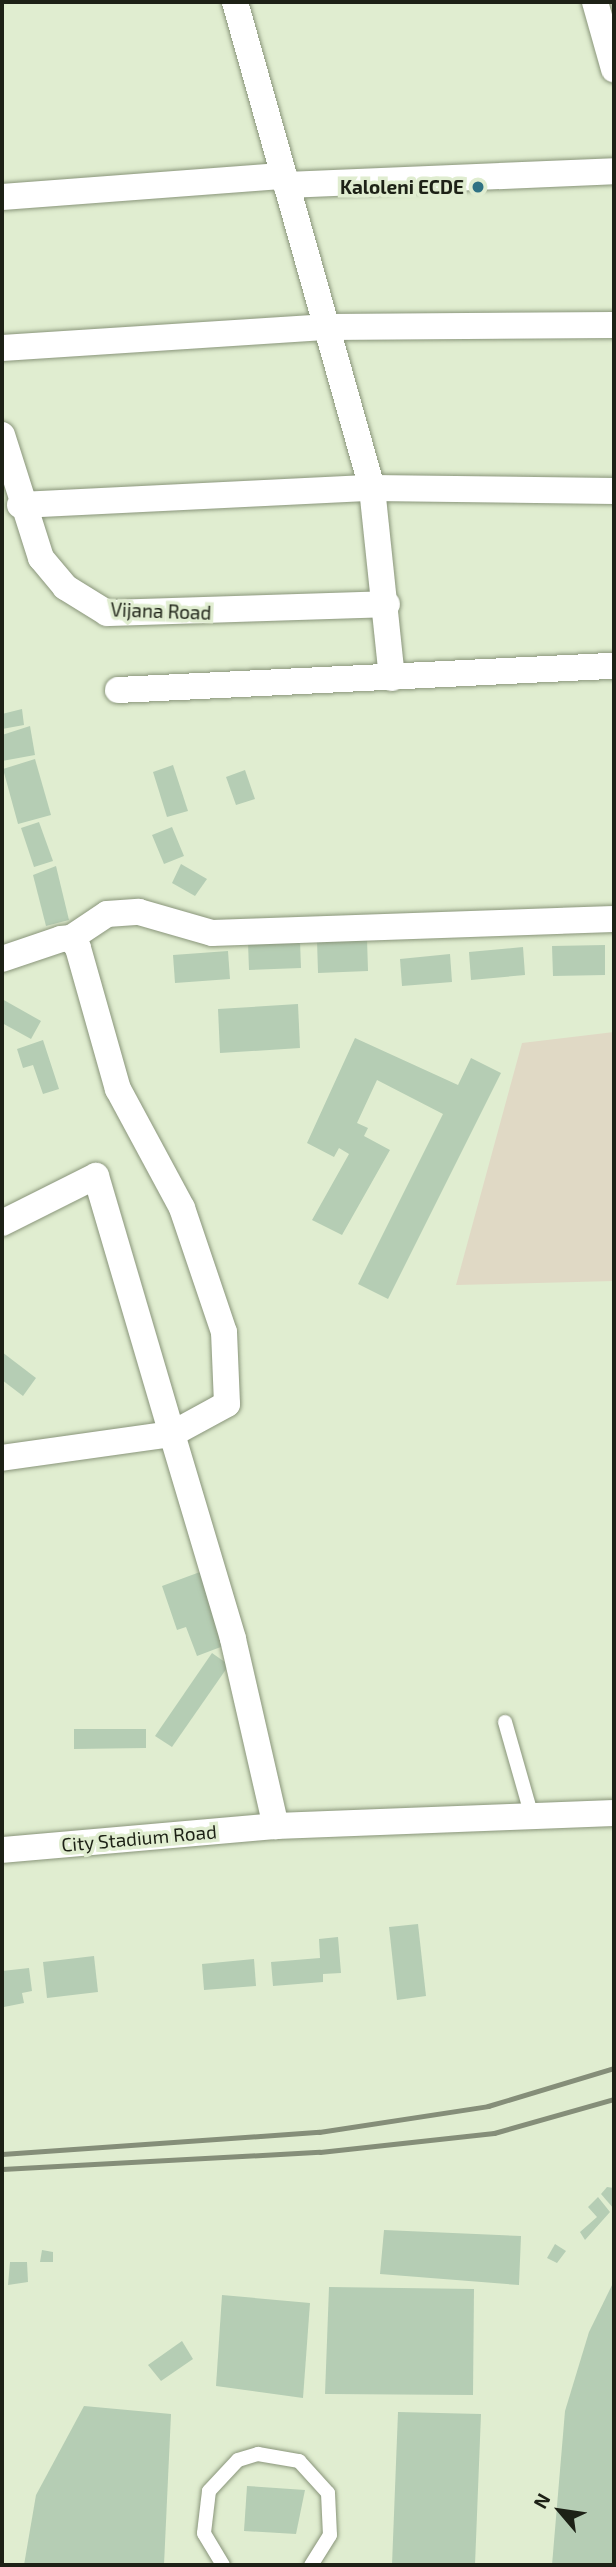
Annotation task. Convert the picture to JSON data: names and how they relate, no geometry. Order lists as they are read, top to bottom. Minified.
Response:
{"streets":{"street":["Vijana Road","City Stadium Road"]},"places":["Kaloleni ECDE"],"north":"top left"}
